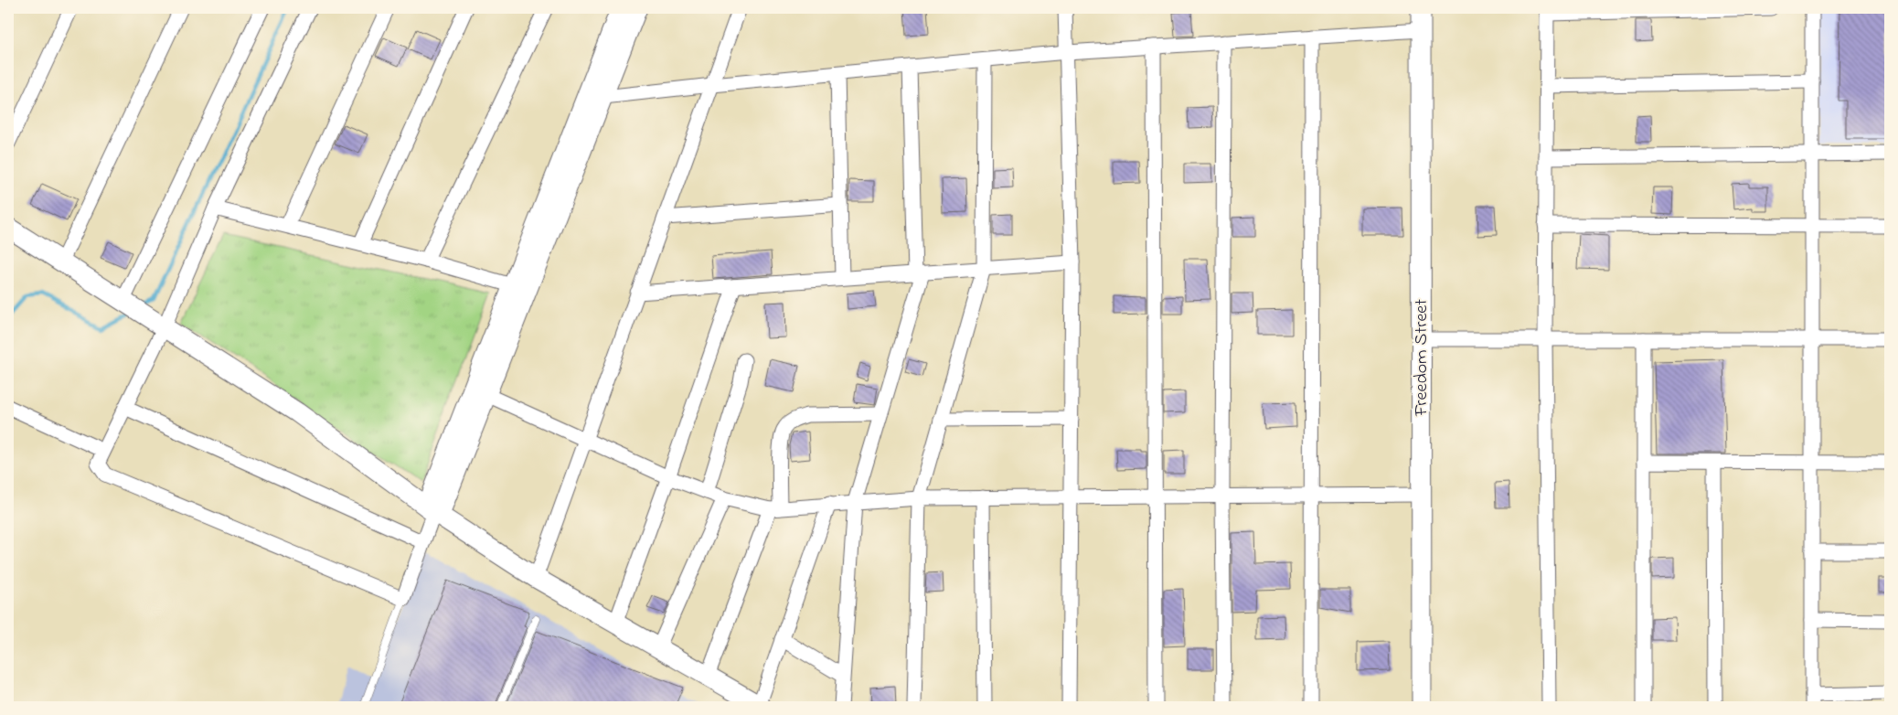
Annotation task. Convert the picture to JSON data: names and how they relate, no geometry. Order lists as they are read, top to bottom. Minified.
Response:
{"streets":{"street":["Freedom Street"]}}
